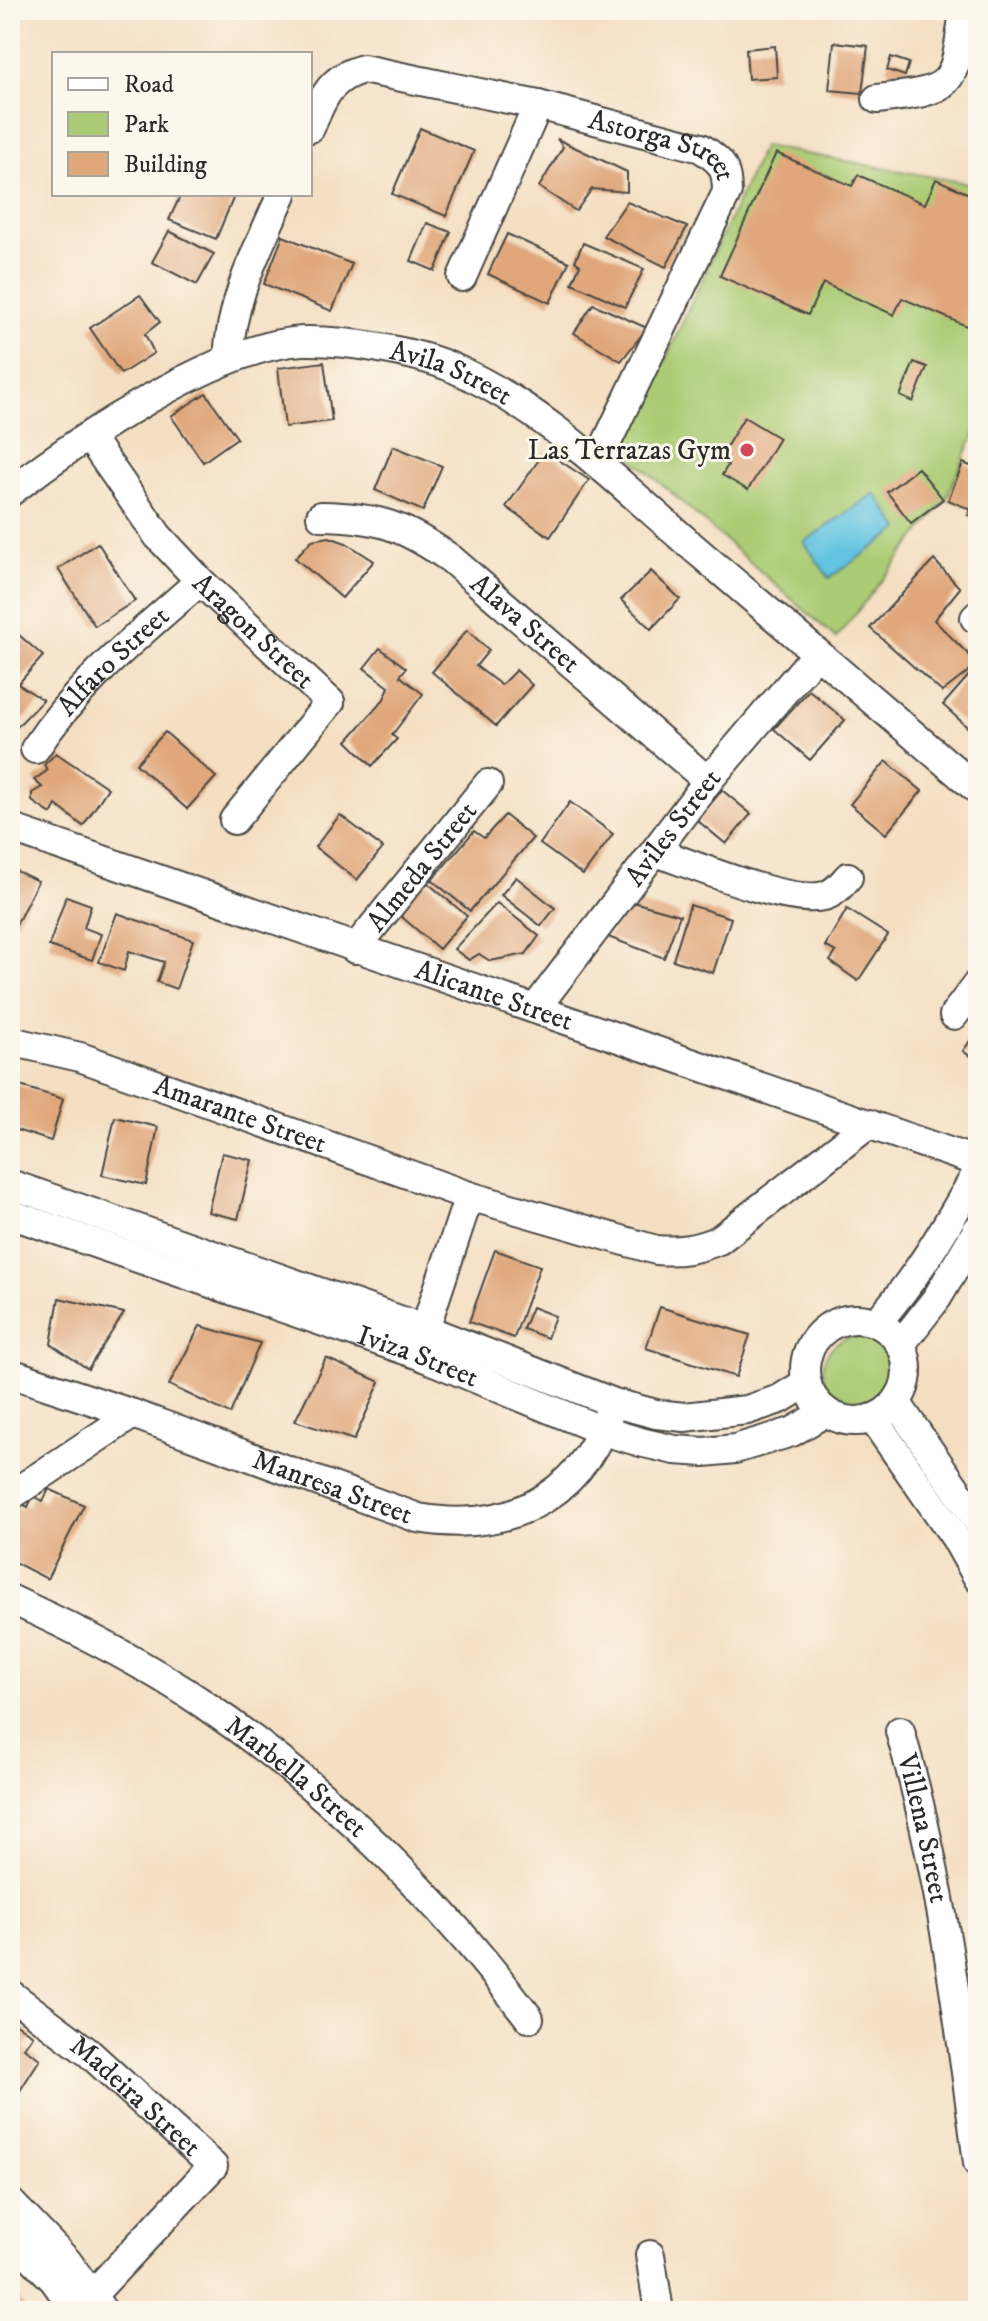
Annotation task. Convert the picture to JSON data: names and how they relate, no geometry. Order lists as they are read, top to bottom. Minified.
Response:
{"streets":{"street":["Astorga Street","Avila Street","Alava Street","Aragon Street","Alfaro Street","Aviles Street","Almeda Street","Alicante Street","Amarante Street","Iviza Street","Manresa Street","Marbella Street","Villena Street","Madeira Street"]},"crossings":[["Astorga Street","Avila Street"],["Avila Street","Aragon Street"],["Avila Street","Aviles Street"],["Alava Street","Aviles Street"],["Aragon Street","Alfaro Street"],["Aviles Street","Alicante Street"],["Almeda Street","Alicante Street"],["Alicante Street","Amarante Street"],["Iviza Street","Manresa Street"]],"places":["Las Terrazas Gym"],"legend":["Road","Park","Building"]}
